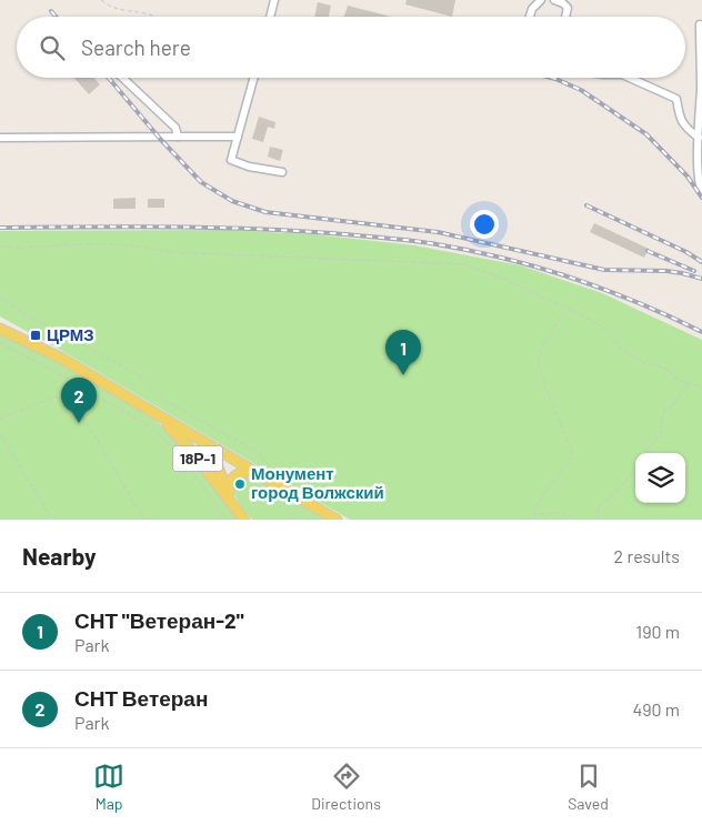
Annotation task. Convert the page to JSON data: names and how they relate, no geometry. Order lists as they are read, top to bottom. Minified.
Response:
{"streets":{"main road":["18Р-1"]},"places":{"transit":["ЦРМЗ"],"other":["Монумент город Волжский"]},"page":{"search":"Search here","pins":["1","2"],"heading":["Nearby","2 results"],"list":[{"mark":"1","name":"СНТ \"Ветеран-2\"","note":"Park","value":"190 m"},{"mark":"2","name":"СНТ Ветеран","note":"Park","value":"490 m"}],"nav":["Map","Directions","Saved"]}}
